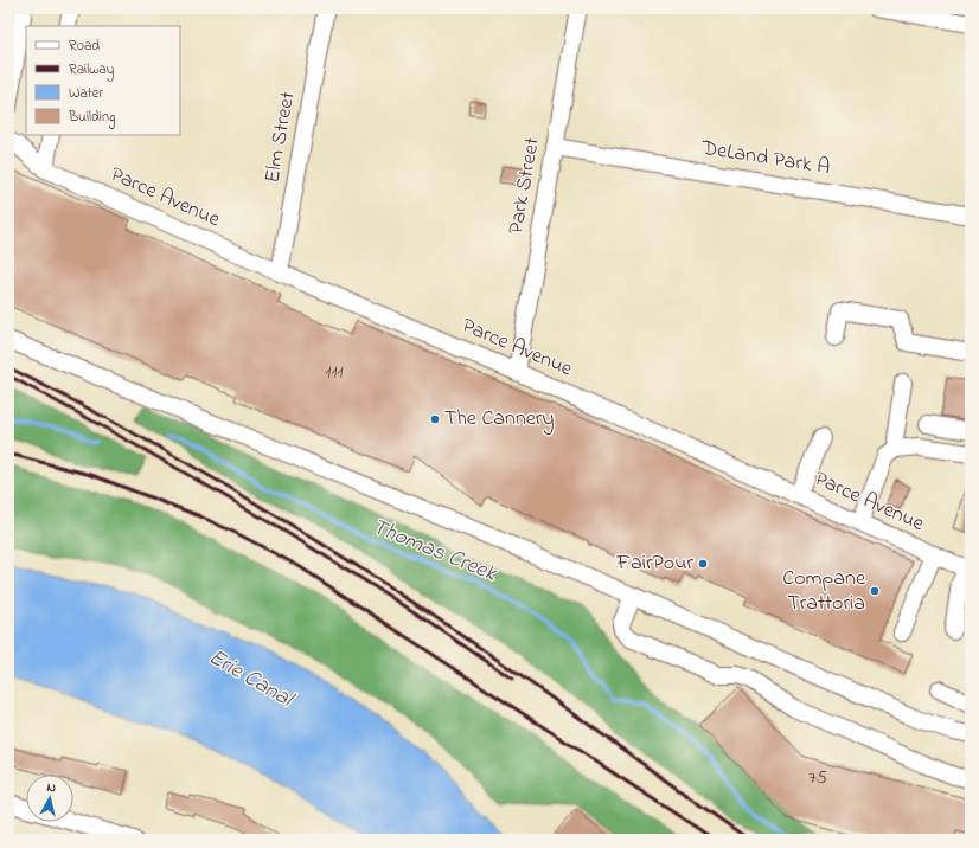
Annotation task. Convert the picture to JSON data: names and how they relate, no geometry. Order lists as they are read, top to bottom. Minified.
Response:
{"streets":{"street":["Elm Street","DeLand Park A","Park Street","Parce Avenue"]},"crossings":[["Elm Street","Parce Avenue"],["DeLand Park A","Park Street"],["Park Street","Parce Avenue"]],"water":["Thomas Creek","Erie Canal"],"places":["The Cannery","FairPour","Compane Trattoria"],"house_numbers":["111","75"],"legend":["Road","Railway","Water","Building"],"north":"top"}
